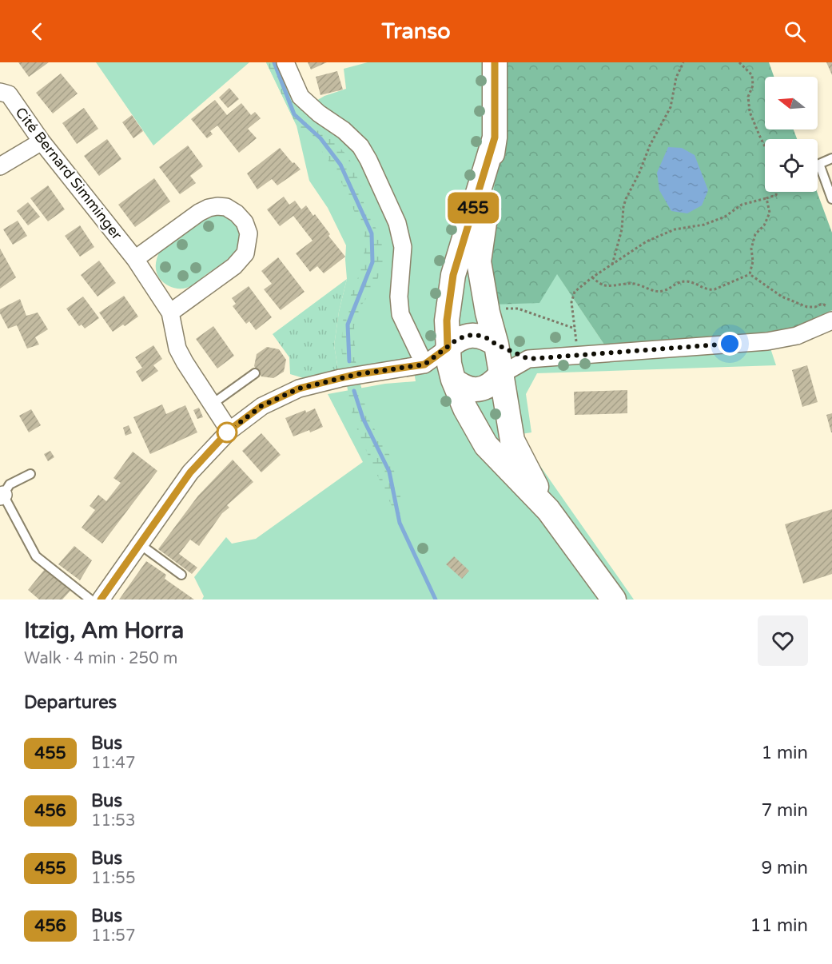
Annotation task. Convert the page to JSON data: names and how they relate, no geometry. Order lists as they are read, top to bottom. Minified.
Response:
{"streets":{"street":["Cité Bernard Simminger"]},"lines":["bus line 455"],"north":"left","page":{"header":"Transo","on_map":"455","heading":[["Itzig, Am Horra","Walk · 4 min · 250 m"],"Departures"],"list":[{"mark":"455","name":"Bus","note":"11:47","value":"1 min"},{"mark":"456","name":"Bus","note":"11:53","value":"7 min"},{"mark":"455","name":"Bus","note":"11:55","value":"9 min"},{"mark":"456","name":"Bus","note":"11:57","value":"11 min"}]}}
